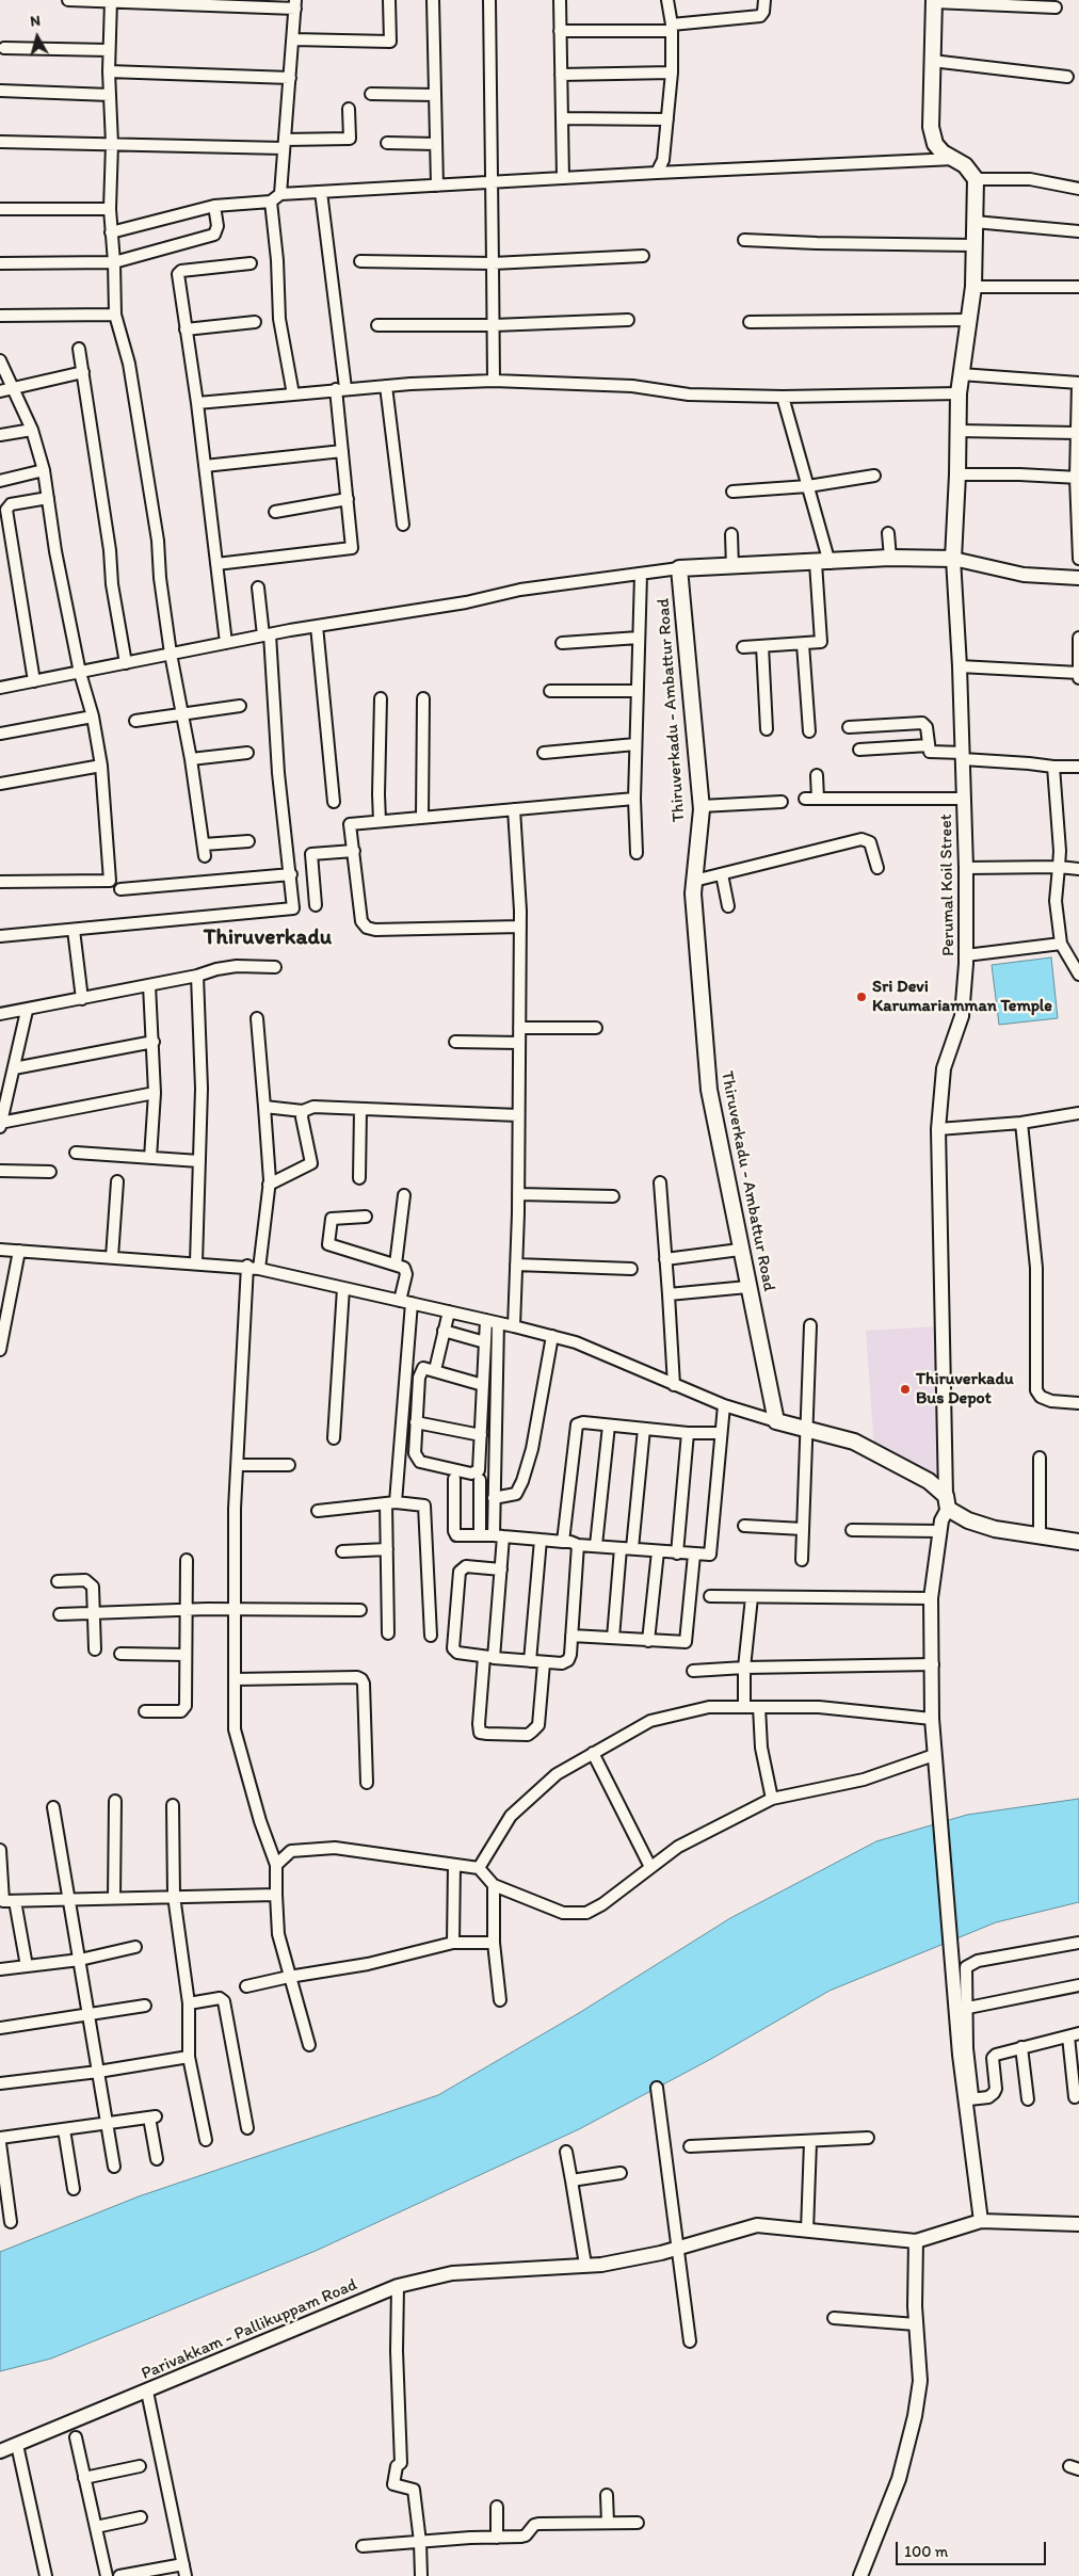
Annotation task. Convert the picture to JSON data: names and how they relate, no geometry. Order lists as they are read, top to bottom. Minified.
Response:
{"streets":{"main road":["Thiruverkadu - Ambattur Road"],"street":["Perumal Koil Street","Parivakkam - Pallikuppam Road"]},"districts":["Thiruverkadu"],"places":["Sri Devi Karumariamman Temple","Thiruverkadu Bus Depot"],"scale_bar":"100 m","north":"top"}
